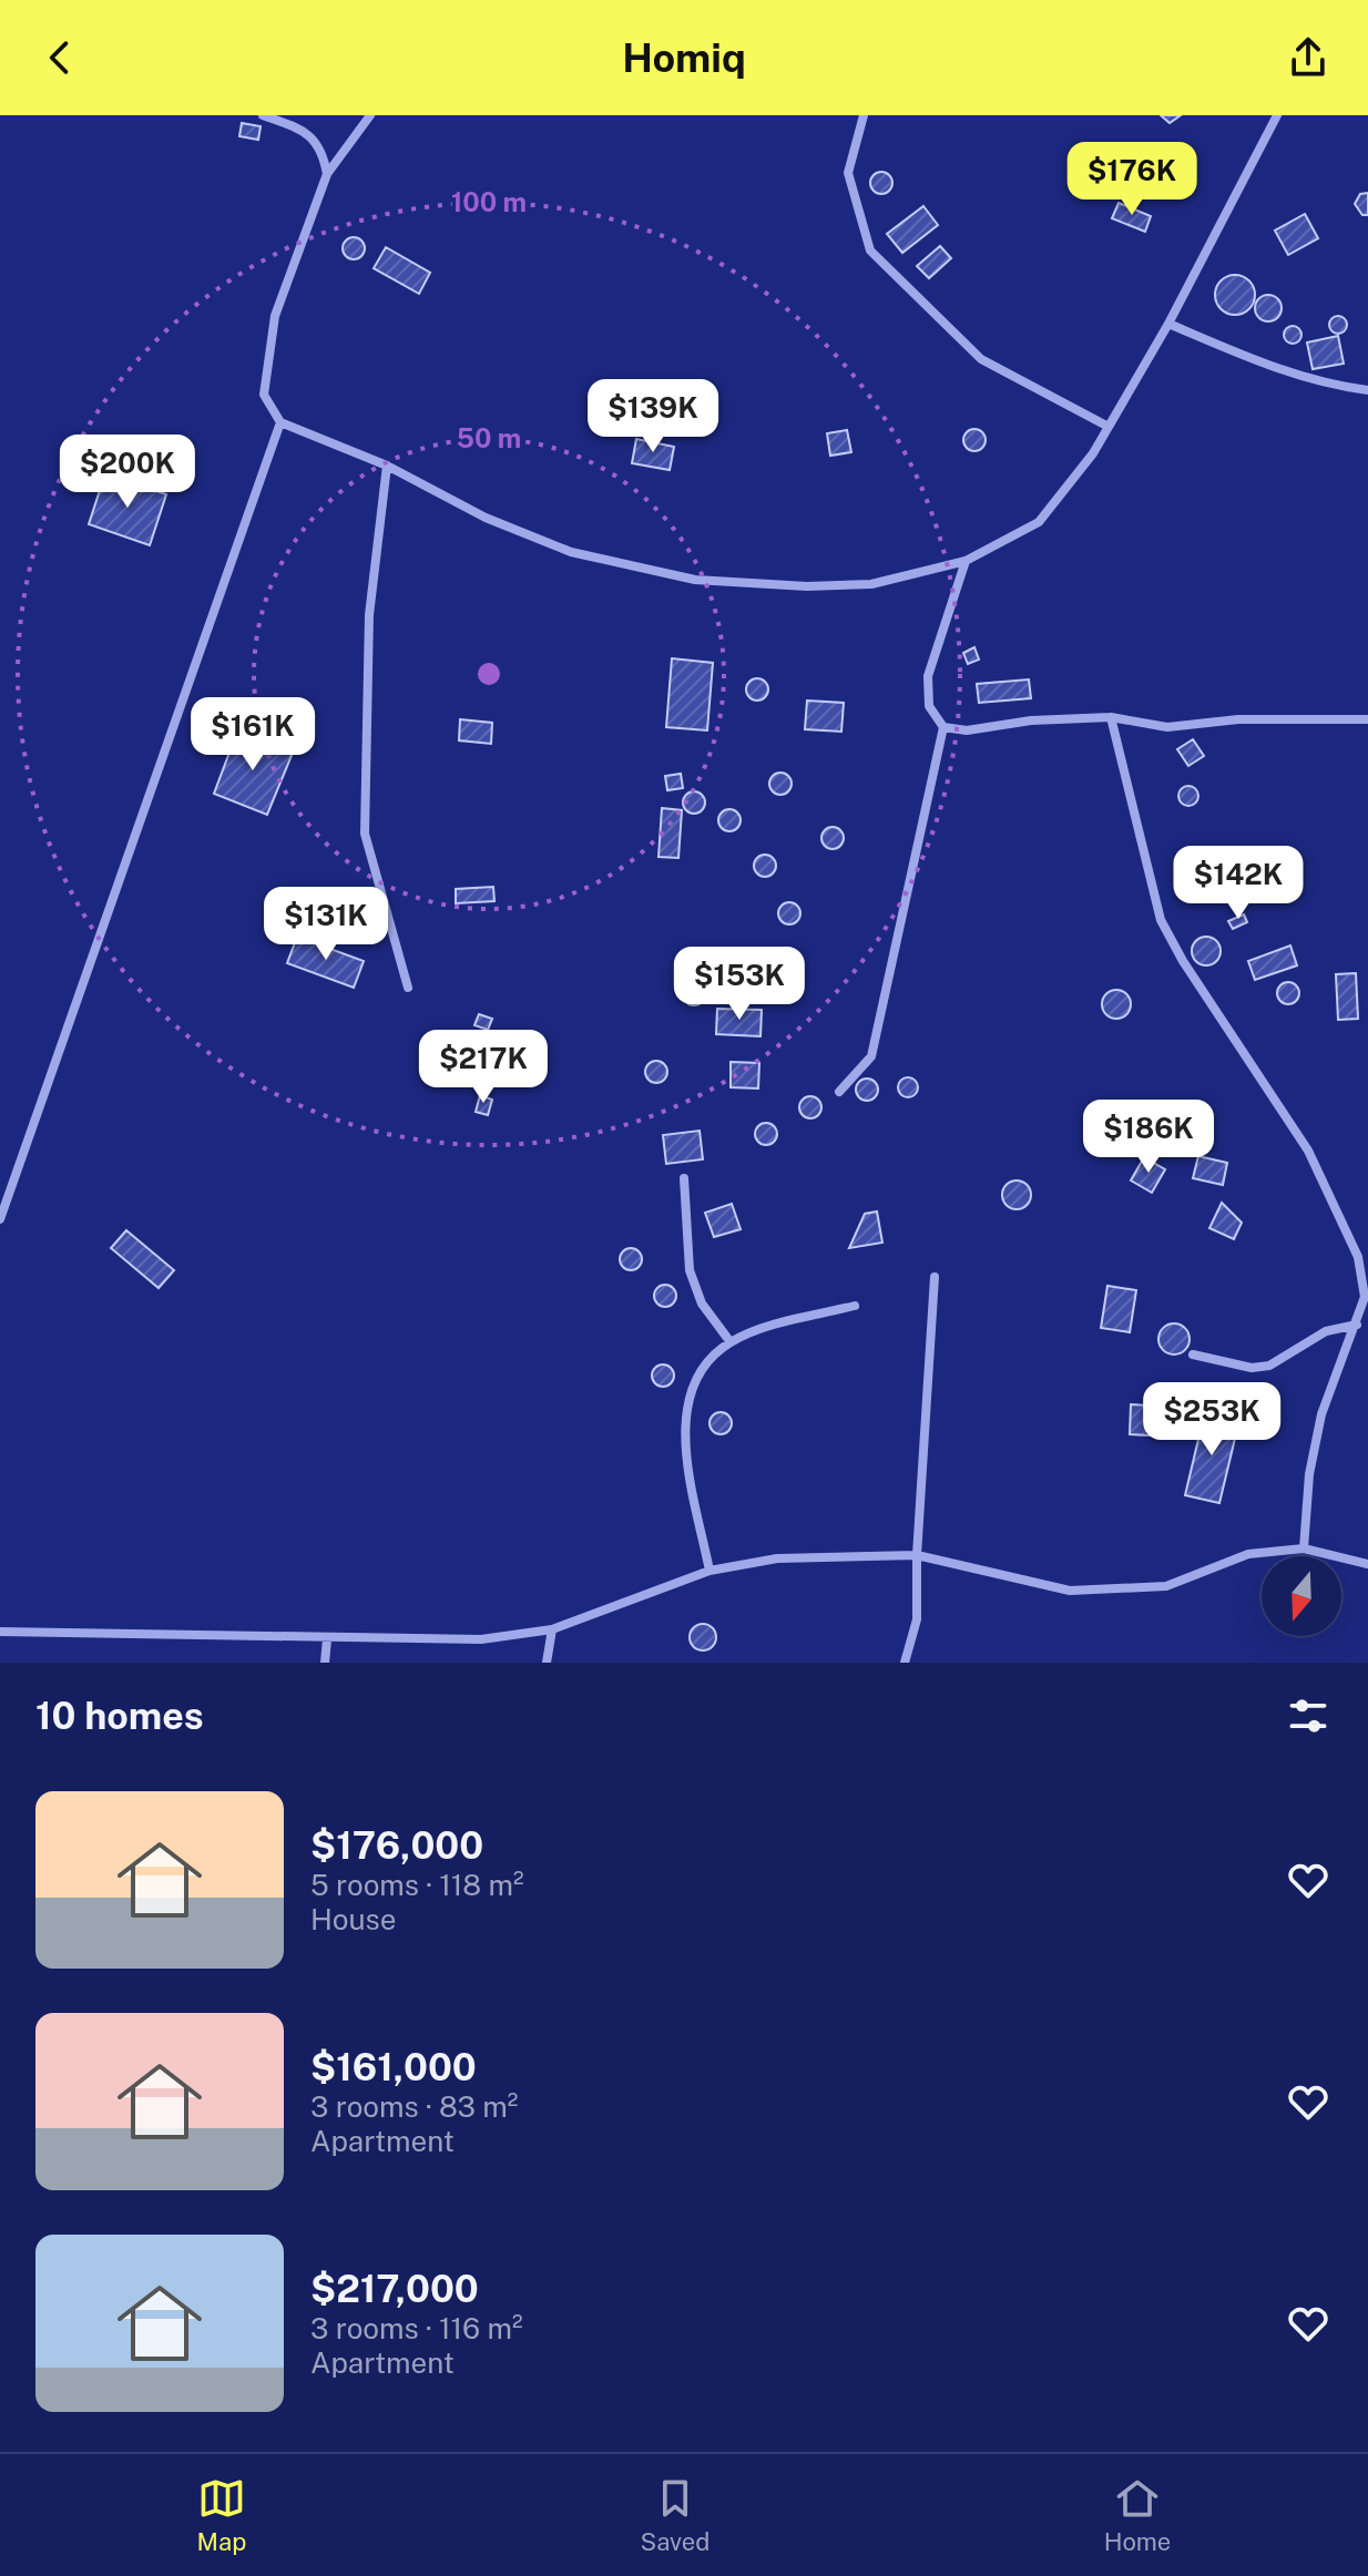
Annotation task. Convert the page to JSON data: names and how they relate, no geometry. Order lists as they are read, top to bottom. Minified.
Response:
{"north":"bottom","page":{"header":"Homiq","price":["$176K","$139K","$200K","$161K","$142K","$131K","$153K","$217K","$186K","$253K"],"heading":"10 homes","list":[{"name":"$176,000","note":"5 rooms · 118 m² · House"},{"name":"$161,000","note":"3 rooms · 83 m² · Apartment"},{"name":"$217,000","note":"3 rooms · 116 m² · Apartment"}],"tabs":["Map","Saved","Home"]},"rings":["100 m","50 m"]}
